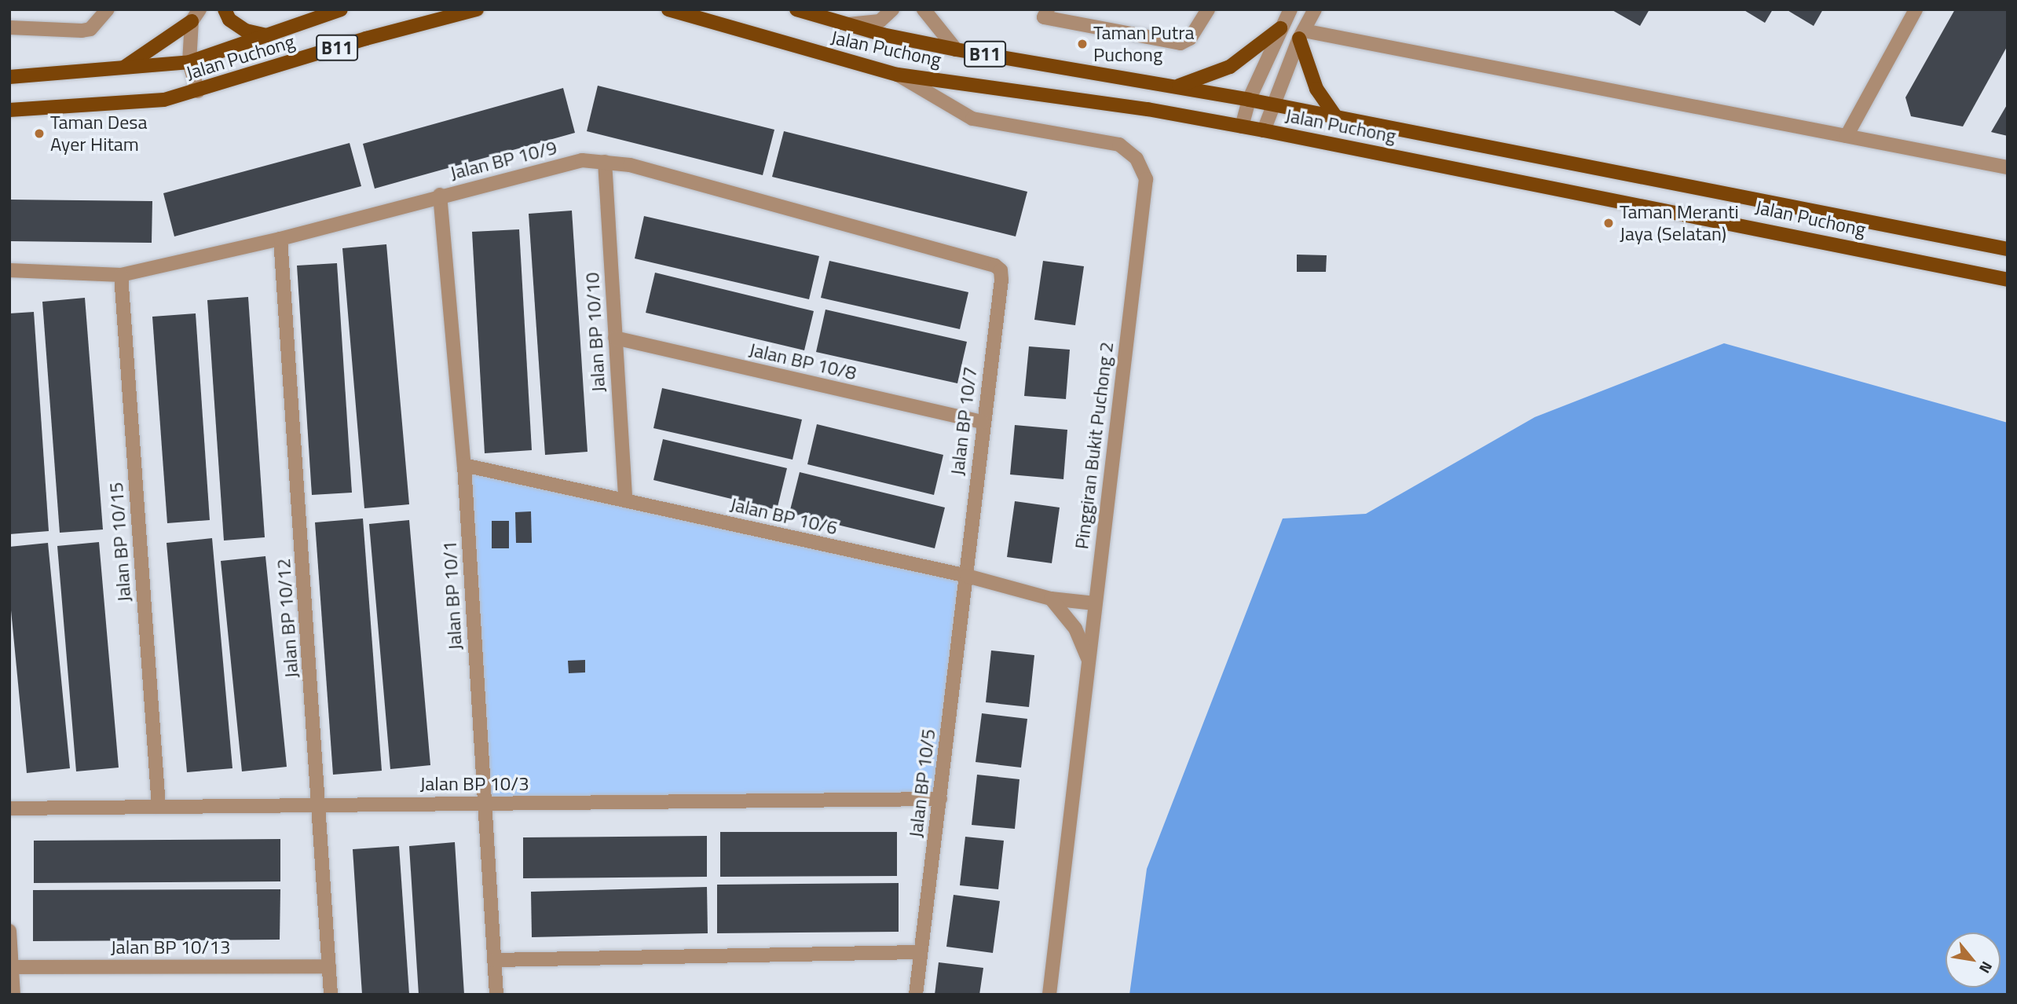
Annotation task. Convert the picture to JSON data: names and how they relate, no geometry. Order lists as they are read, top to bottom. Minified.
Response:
{"streets":{"main road":["B11","Jalan Puchong"],"street":["Jalan BP 10/9","Jalan BP 10/10","Jalan BP 10/8","Jalan BP 10/7","Pinggiran Bukit Puchong 2","Jalan BP 10/6","Jalan BP 10/15","Jalan BP 10/1","Jalan BP 10/12","Jalan BP 10/5","Jalan BP 10/3","Jalan BP 10/13"]},"crossings":[["Jalan Puchong","Pinggiran Bukit Puchong 2"],["Jalan BP 10/9","Jalan BP 10/10"],["Jalan BP 10/9","Jalan BP 10/7"],["Jalan BP 10/9","Jalan BP 10/15"],["Jalan BP 10/9","Jalan BP 10/1"],["Jalan BP 10/9","Jalan BP 10/12"],["Jalan BP 10/10","Jalan BP 10/8"],["Jalan BP 10/10","Jalan BP 10/6"],["Jalan BP 10/8","Jalan BP 10/7"],["Jalan BP 10/7","Jalan BP 10/6"],["Jalan BP 10/7","Jalan BP 10/5"],["Pinggiran Bukit Puchong 2","Jalan BP 10/6"],["Jalan BP 10/6","Jalan BP 10/1"],["Jalan BP 10/6","Jalan BP 10/5"],["Jalan BP 10/15","Jalan BP 10/3"],["Jalan BP 10/1","Jalan BP 10/3"],["Jalan BP 10/12","Jalan BP 10/3"],["Jalan BP 10/12","Jalan BP 10/13"],["Jalan BP 10/5","Jalan BP 10/3"]],"places":["Taman Putra Puchong","Taman Desa Ayer Hitam","Taman Meranti Jaya (Selatan)"],"north":"bottom right"}
